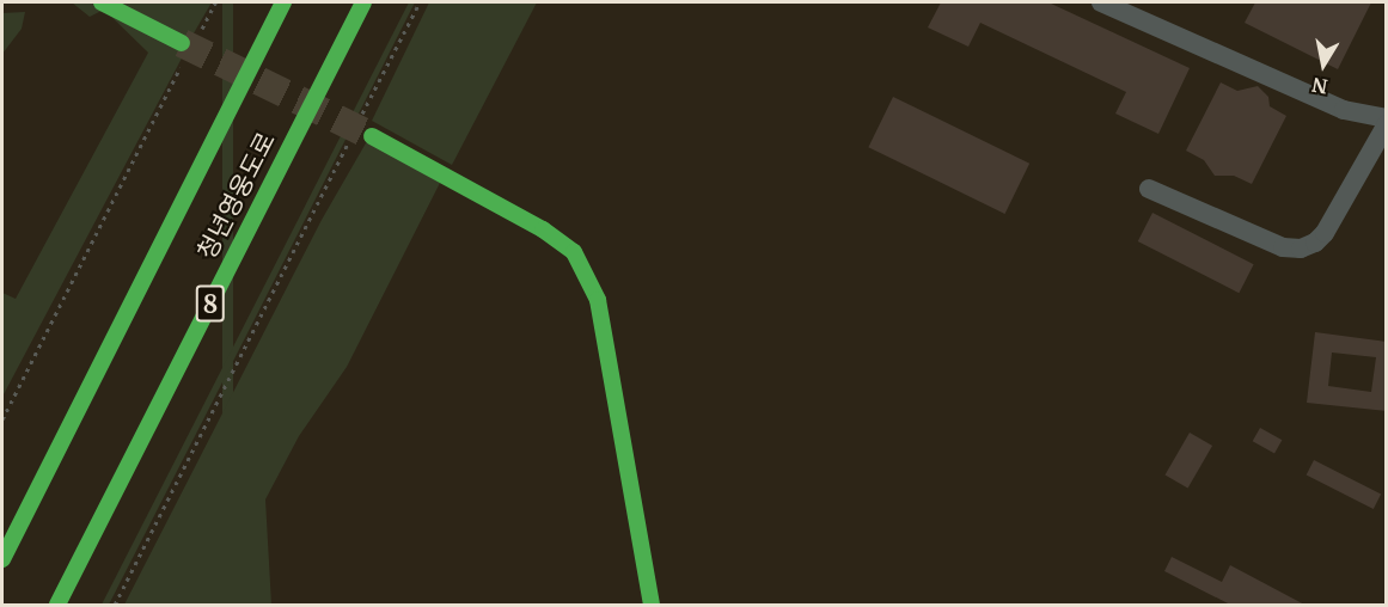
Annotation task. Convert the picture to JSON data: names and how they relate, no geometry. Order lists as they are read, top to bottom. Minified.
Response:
{"streets":{"main road":["청년영웅도로","8"]},"north":"bottom"}
